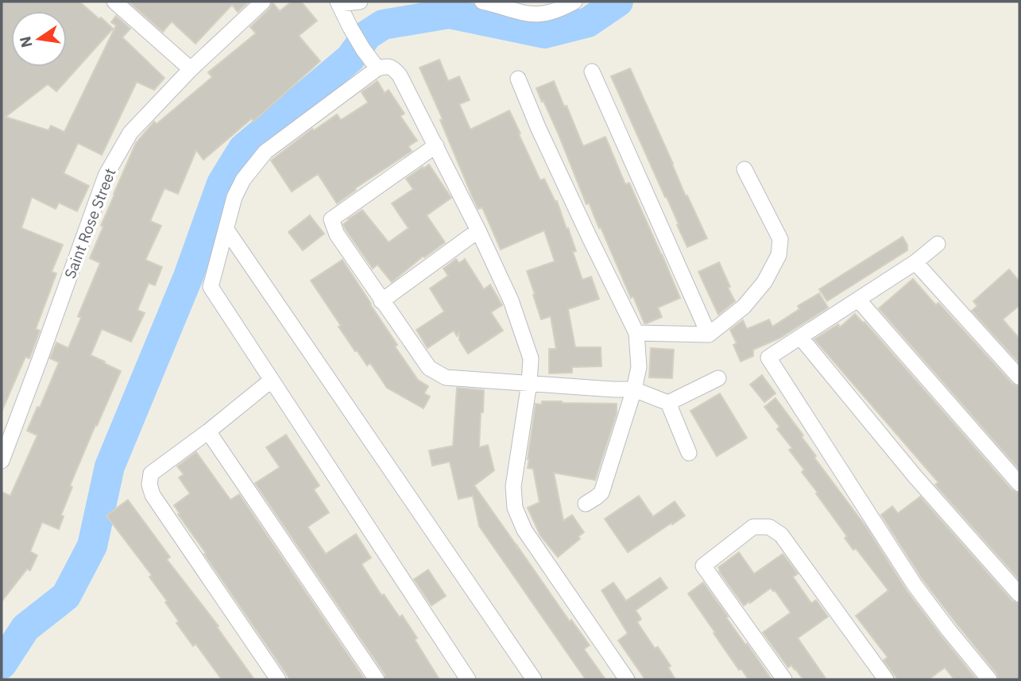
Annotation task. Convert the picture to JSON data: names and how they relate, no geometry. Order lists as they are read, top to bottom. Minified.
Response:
{"streets":{"street":["Saint Rose Street"]},"north":"left"}
